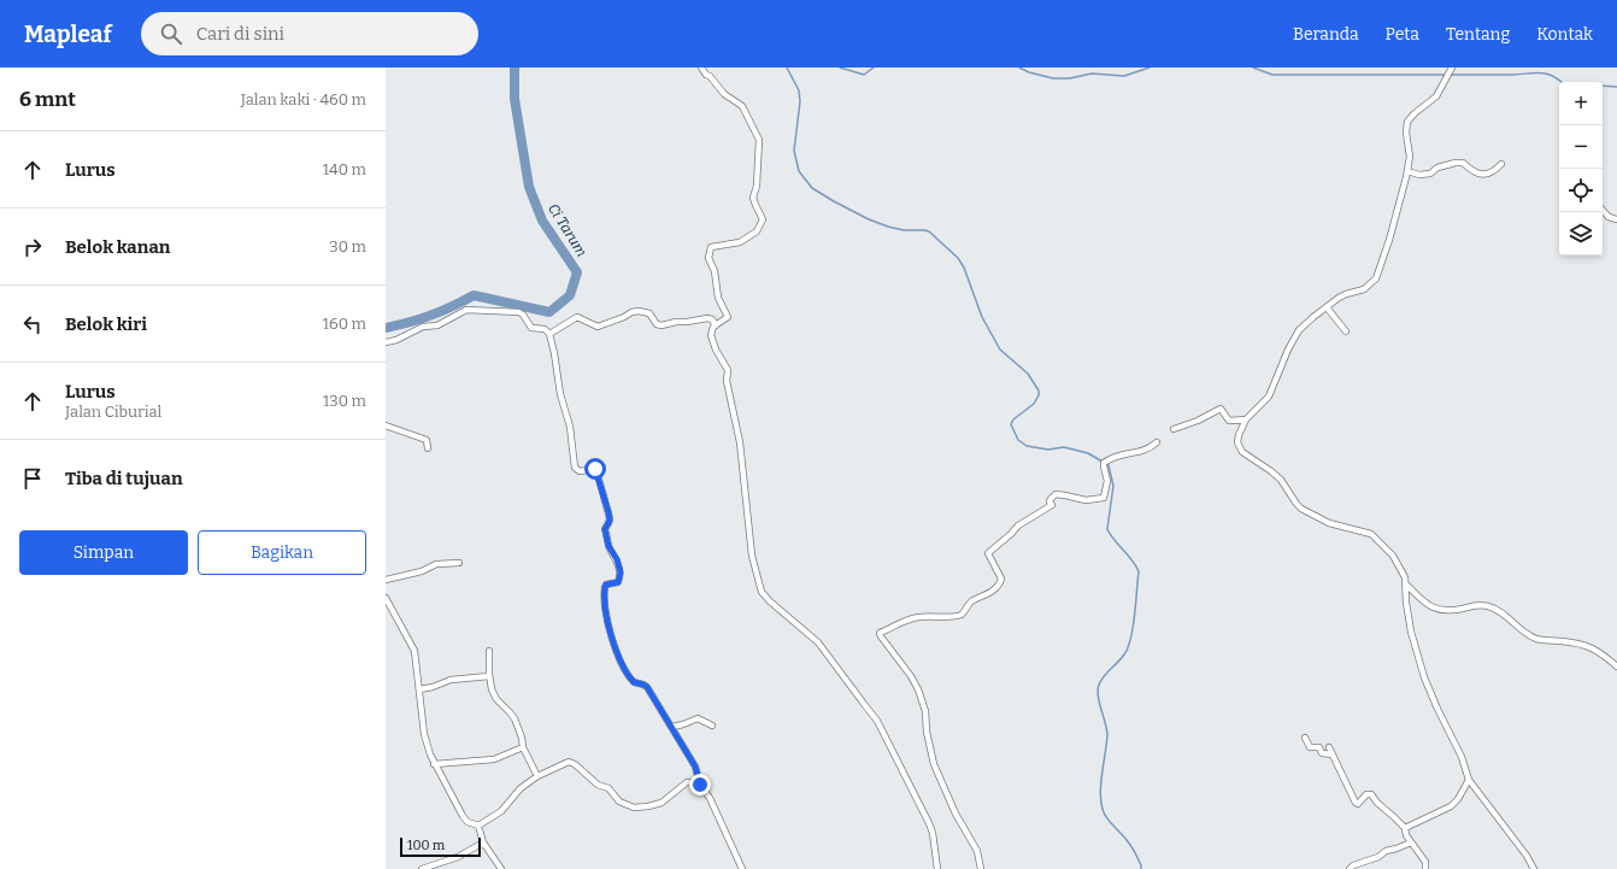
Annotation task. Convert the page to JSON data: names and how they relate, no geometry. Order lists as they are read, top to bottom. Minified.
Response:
{"water":["Ci Tarum"],"scale_bar":"100 m","page":{"header":"Mapleaf","search":"Cari di sini","nav":["Beranda","Peta","Tentang","Kontak"],"heading":["6 mnt","Jalan kaki · 460 m"],"map_buttons":["+","−"],"list":[["Lurus","140 m"],["Belok kanan","30 m"],["Belok kiri","160 m"],["Lurus","Jalan Ciburial","130 m"],"Tiba di tujuan"],"buttons":["Simpan","Bagikan"],"scale":"100 m"}}
